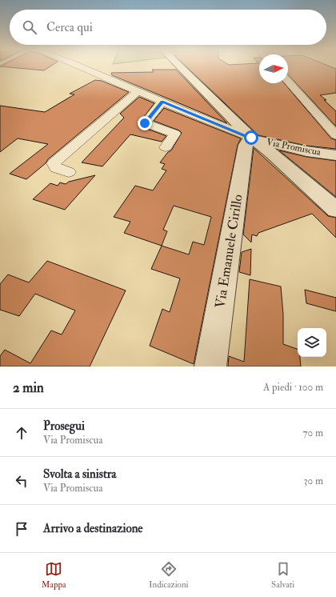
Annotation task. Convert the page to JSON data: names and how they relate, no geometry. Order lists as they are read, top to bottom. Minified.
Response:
{"streets":{"street":["Via Promiscua","Via Emanuele Cirillo"]},"crossings":[["Via Promiscua","Via Emanuele Cirillo"]],"north":"right","page":{"search":"Cerca qui","heading":["2 min","A piedi · 100 m"],"list":[["Prosegui","Via Promiscua","70 m"],["Svolta a sinistra","Via Promiscua","30 m"],"Arrivo a destinazione"],"nav":["Mappa","Indicazioni","Salvati"]}}
